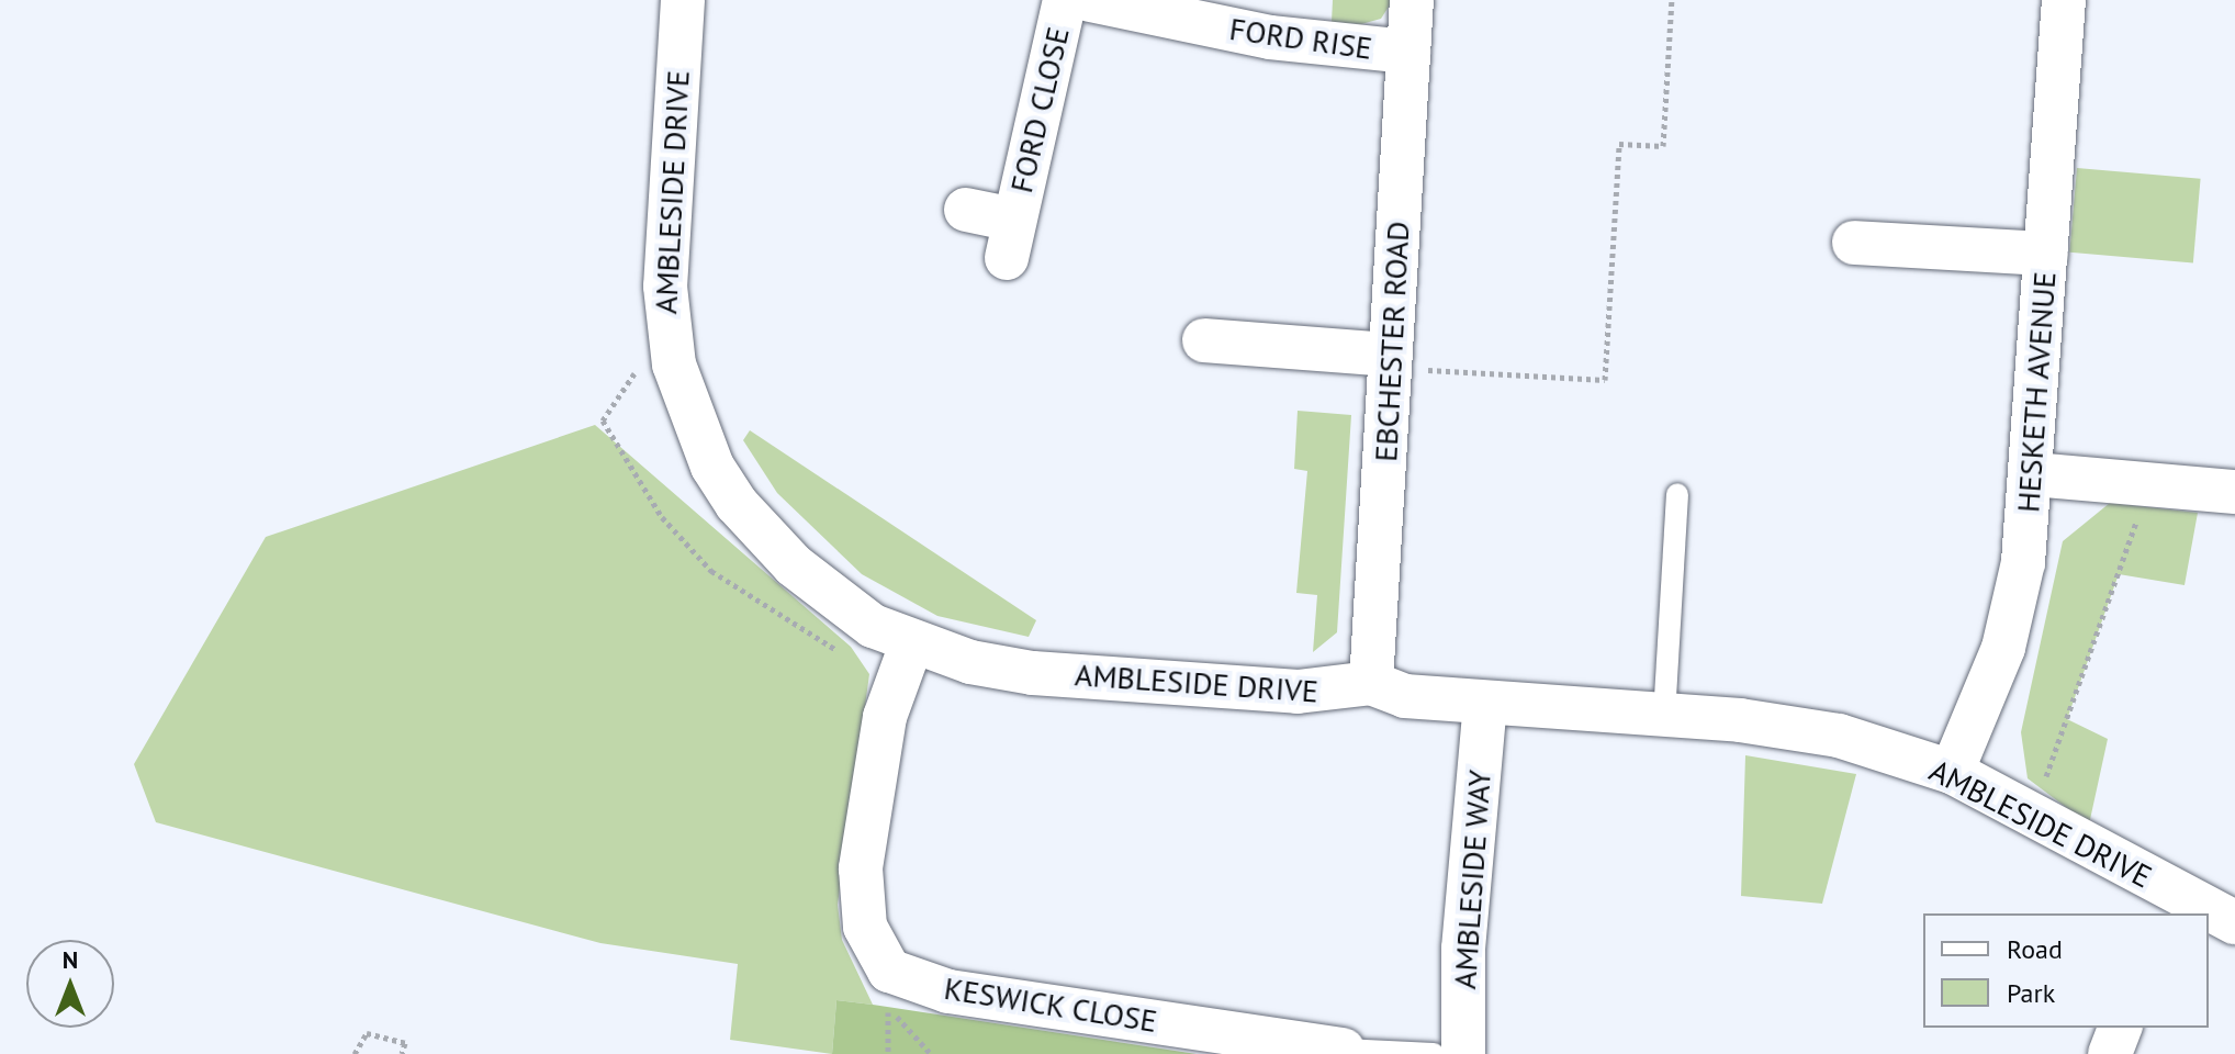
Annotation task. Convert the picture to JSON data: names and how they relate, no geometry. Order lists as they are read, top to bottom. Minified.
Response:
{"streets":{"street":["FORD RISE","FORD CLOSE","AMBLESIDE DRIVE","EBCHESTER ROAD","HESKETH AVENUE","AMBLESIDE WAY","KESWICK CLOSE"]},"crossings":[["FORD RISE","EBCHESTER ROAD"],["AMBLESIDE DRIVE","EBCHESTER ROAD"],["AMBLESIDE DRIVE","HESKETH AVENUE"],["AMBLESIDE DRIVE","AMBLESIDE WAY"],["AMBLESIDE DRIVE","KESWICK CLOSE"]],"legend":["Road","Park"],"north":"top"}
